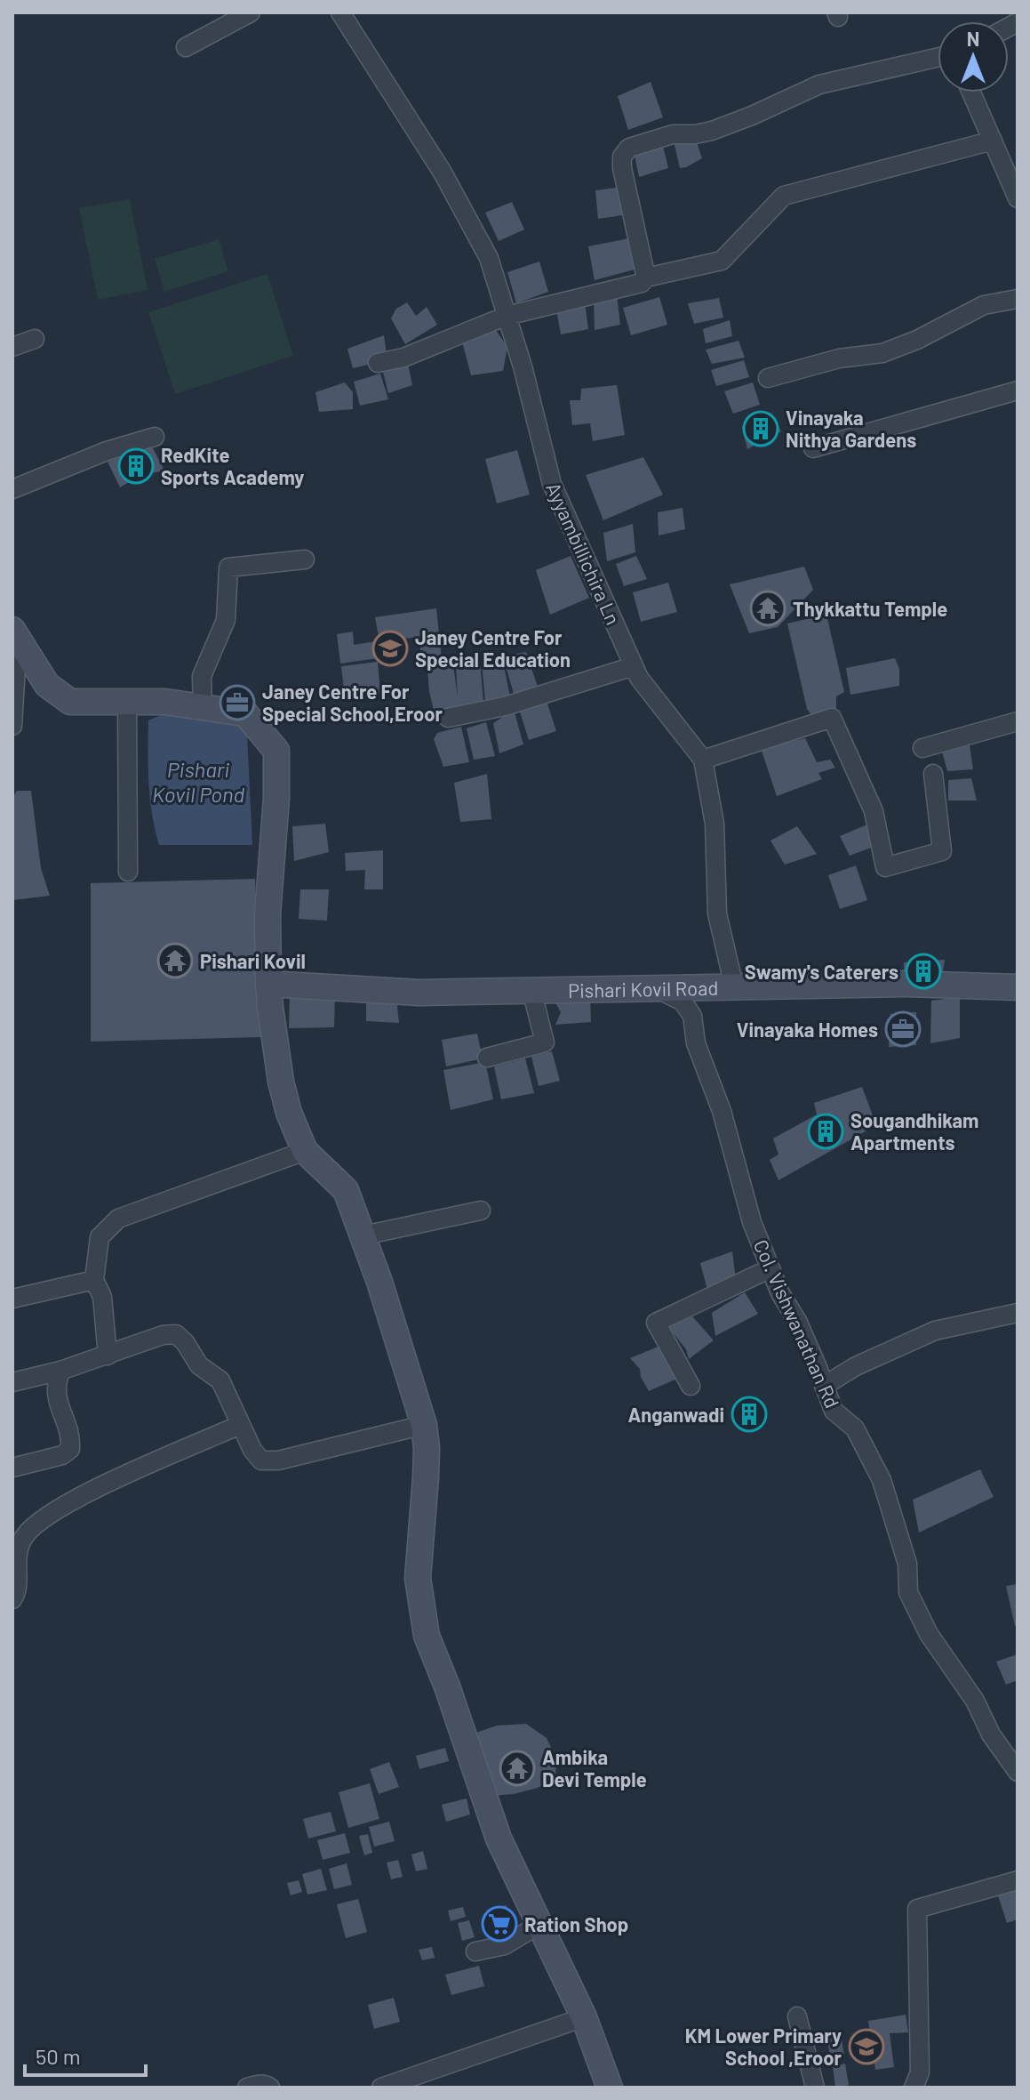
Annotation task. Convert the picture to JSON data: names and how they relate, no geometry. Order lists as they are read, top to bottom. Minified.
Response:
{"streets":{"street":["Ayyambillichira Ln","Pishari Kovil Road","Col. Vishwanathan Rd"]},"crossings":[["Ayyambillichira Ln","Pishari Kovil Road"],["Pishari Kovil Road","Col. Vishwanathan Rd"]],"water":["Pishari Kovil Pond"],"places":{"building":["Vinayaka Nithya Gardens","RedKite Sports Academy","Swamy's Caterers","Sougandhikam Apartments","Anganwadi"],"temple":["Thykkattu Temple","Pishari Kovil","Ambika Devi Temple"],"school or university":["Janey Centre For Special Education","KM Lower Primary School ,Eroor"],"office":["Janey Centre For Special School,Eroor","Vinayaka Homes"],"supermarket":["Ration Shop"]},"scale_bar":"50 m","north":"top"}
